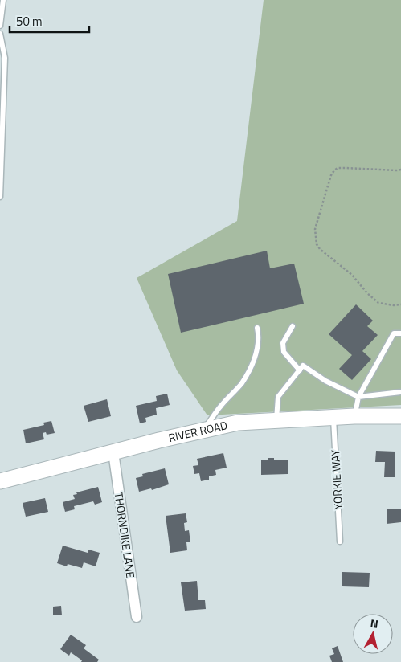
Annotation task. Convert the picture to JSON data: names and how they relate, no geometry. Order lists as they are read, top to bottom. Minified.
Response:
{"streets":{"main road":["RIVER ROAD"],"street":["THORNDIKE LANE"],"lane":["YORKIE WAY"]},"crossings":[["RIVER ROAD","YORKIE WAY"],["RIVER ROAD","THORNDIKE LANE"]],"scale_bar":"50 m","north":"top"}
